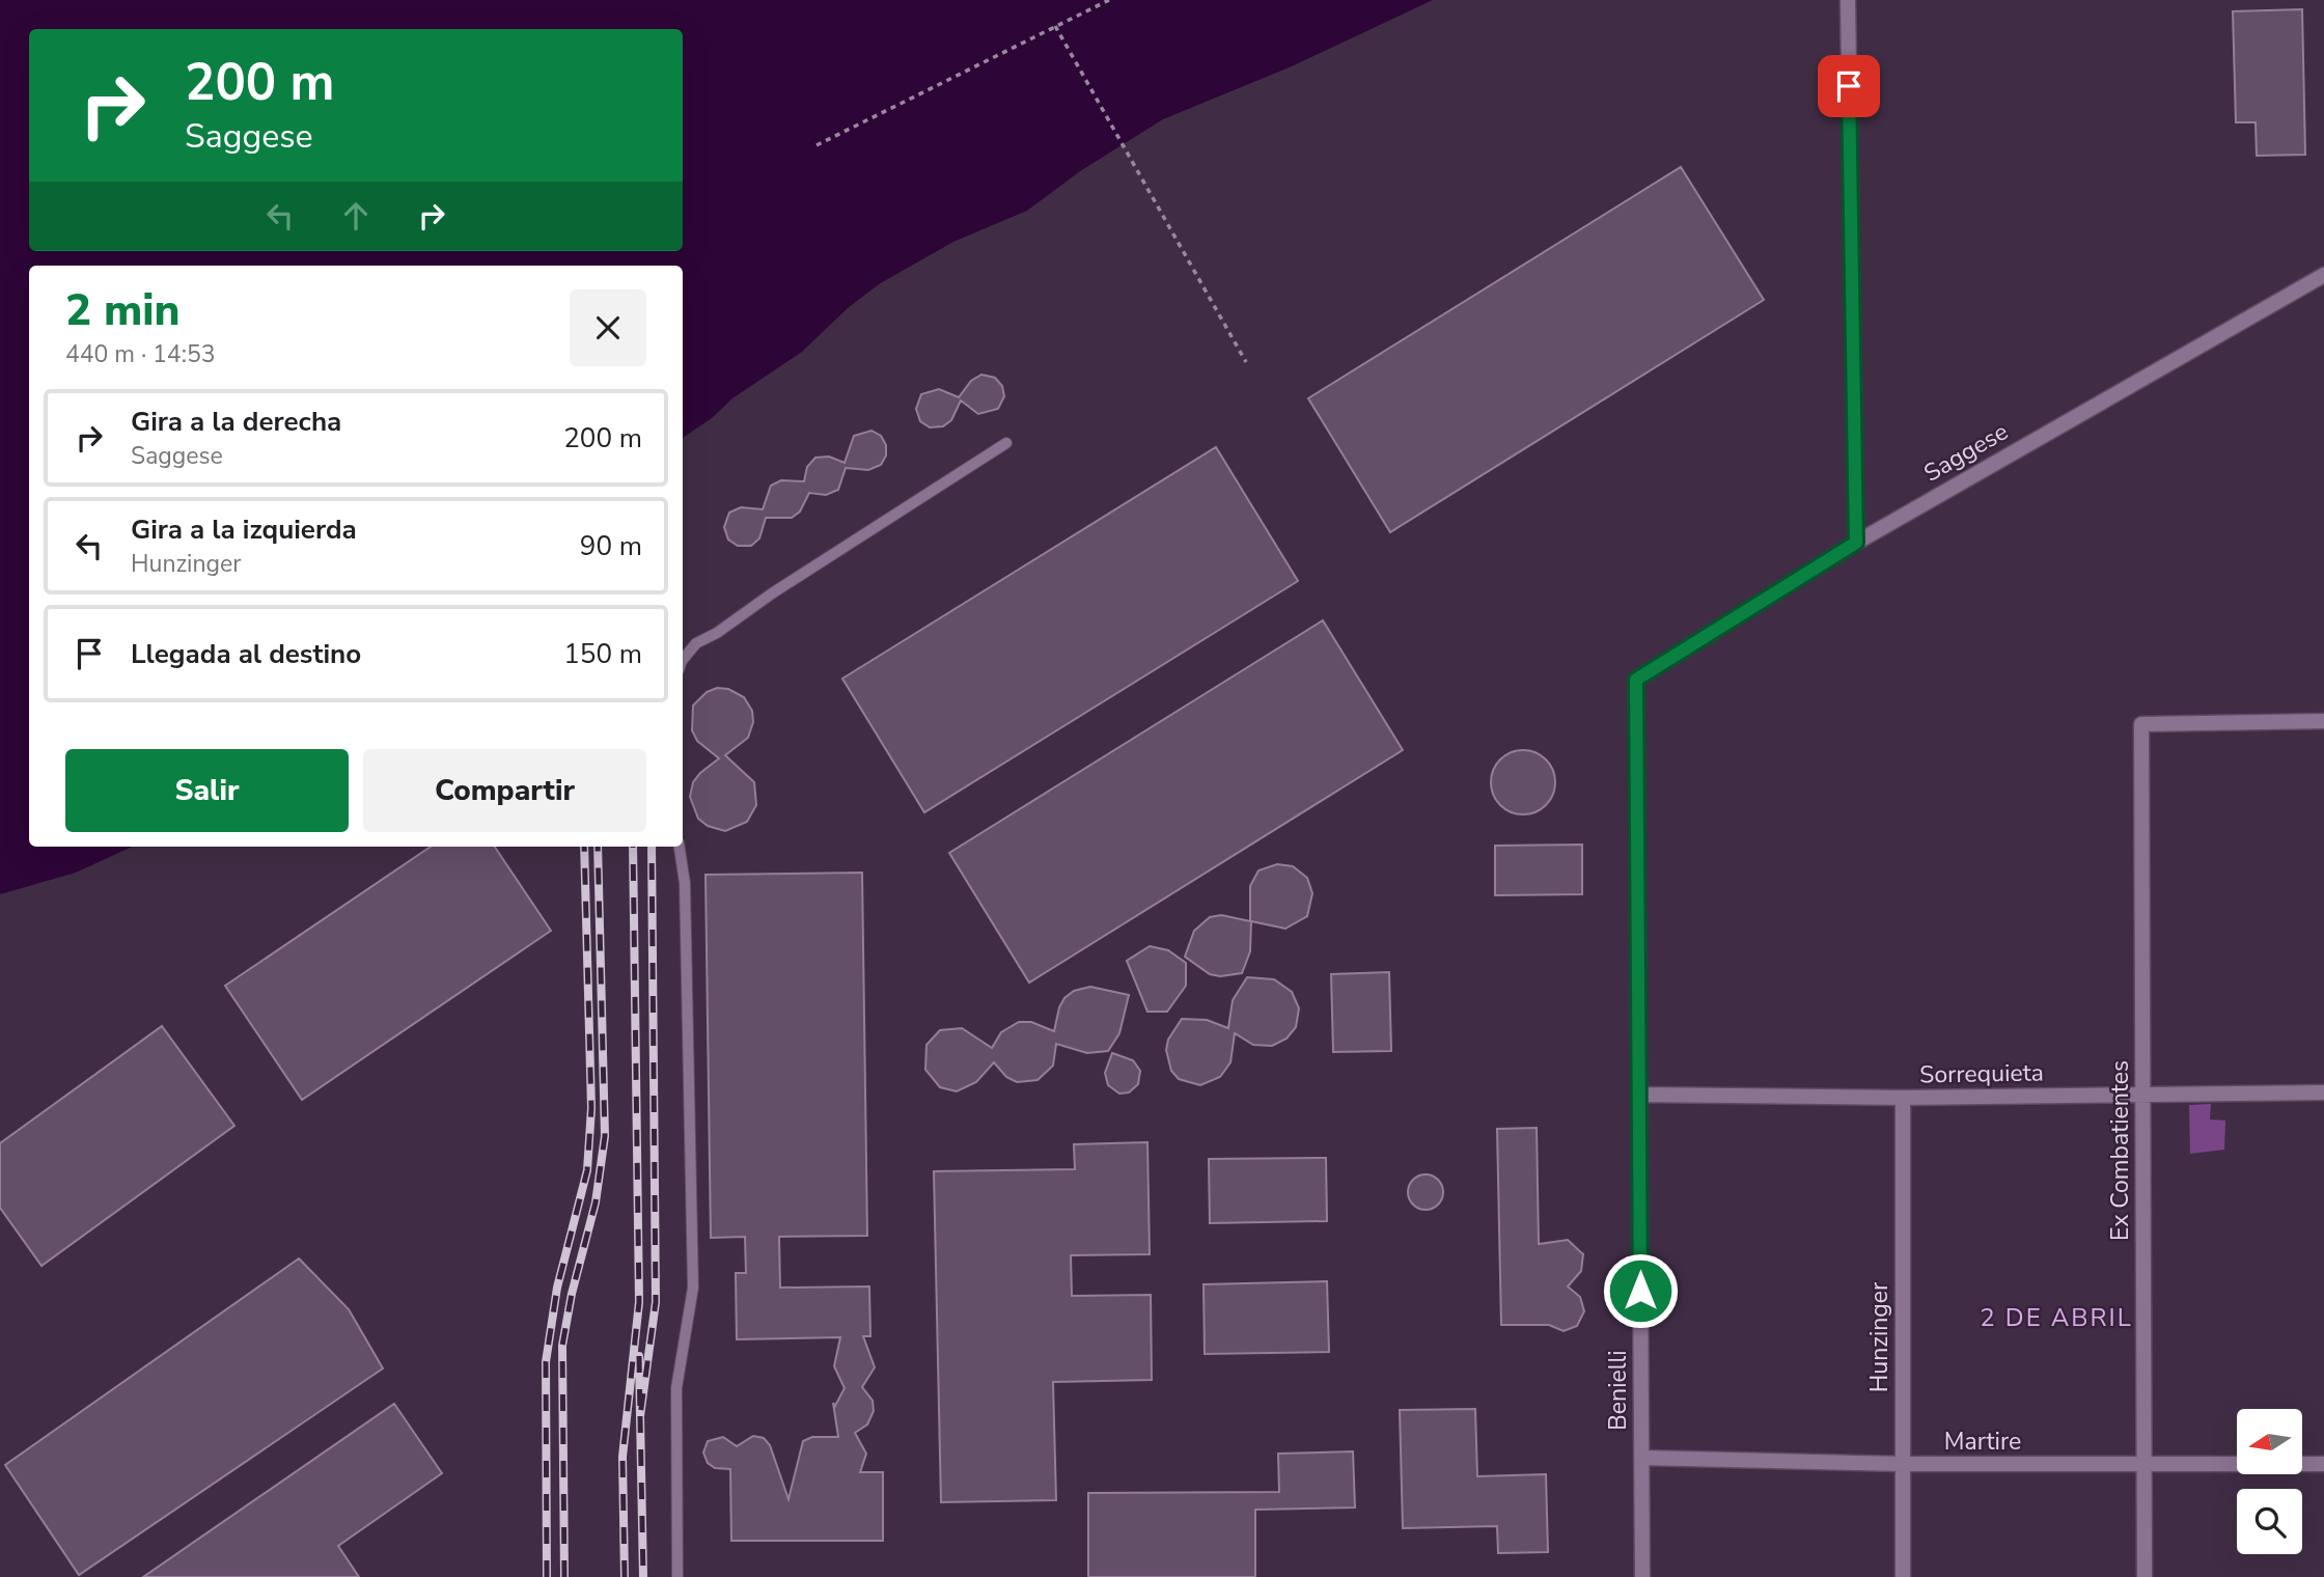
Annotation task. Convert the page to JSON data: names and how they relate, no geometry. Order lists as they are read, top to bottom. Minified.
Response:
{"streets":{"street":["Saggese","Sorrequieta","Ex Combatientes","Hunzinger","Benielli","Martire"]},"crossings":[["Saggese","Benielli"],["Sorrequieta","Ex Combatientes"],["Sorrequieta","Hunzinger"],["Sorrequieta","Benielli"],["Ex Combatientes","Martire"],["Hunzinger","Martire"],["Benielli","Martire"]],"districts":["2 DE ABRIL"],"north":"left","page":{"turn":["200 m","Saggese"],"heading":["2 min","440 m · 14:53"],"list":[{"name":"Gira a la derecha","note":"Saggese","value":"200 m"},{"name":"Gira a la izquierda","note":"Hunzinger","value":"90 m"},{"name":"Llegada al destino","value":"150 m"}],"buttons":["Salir","Compartir"]}}
